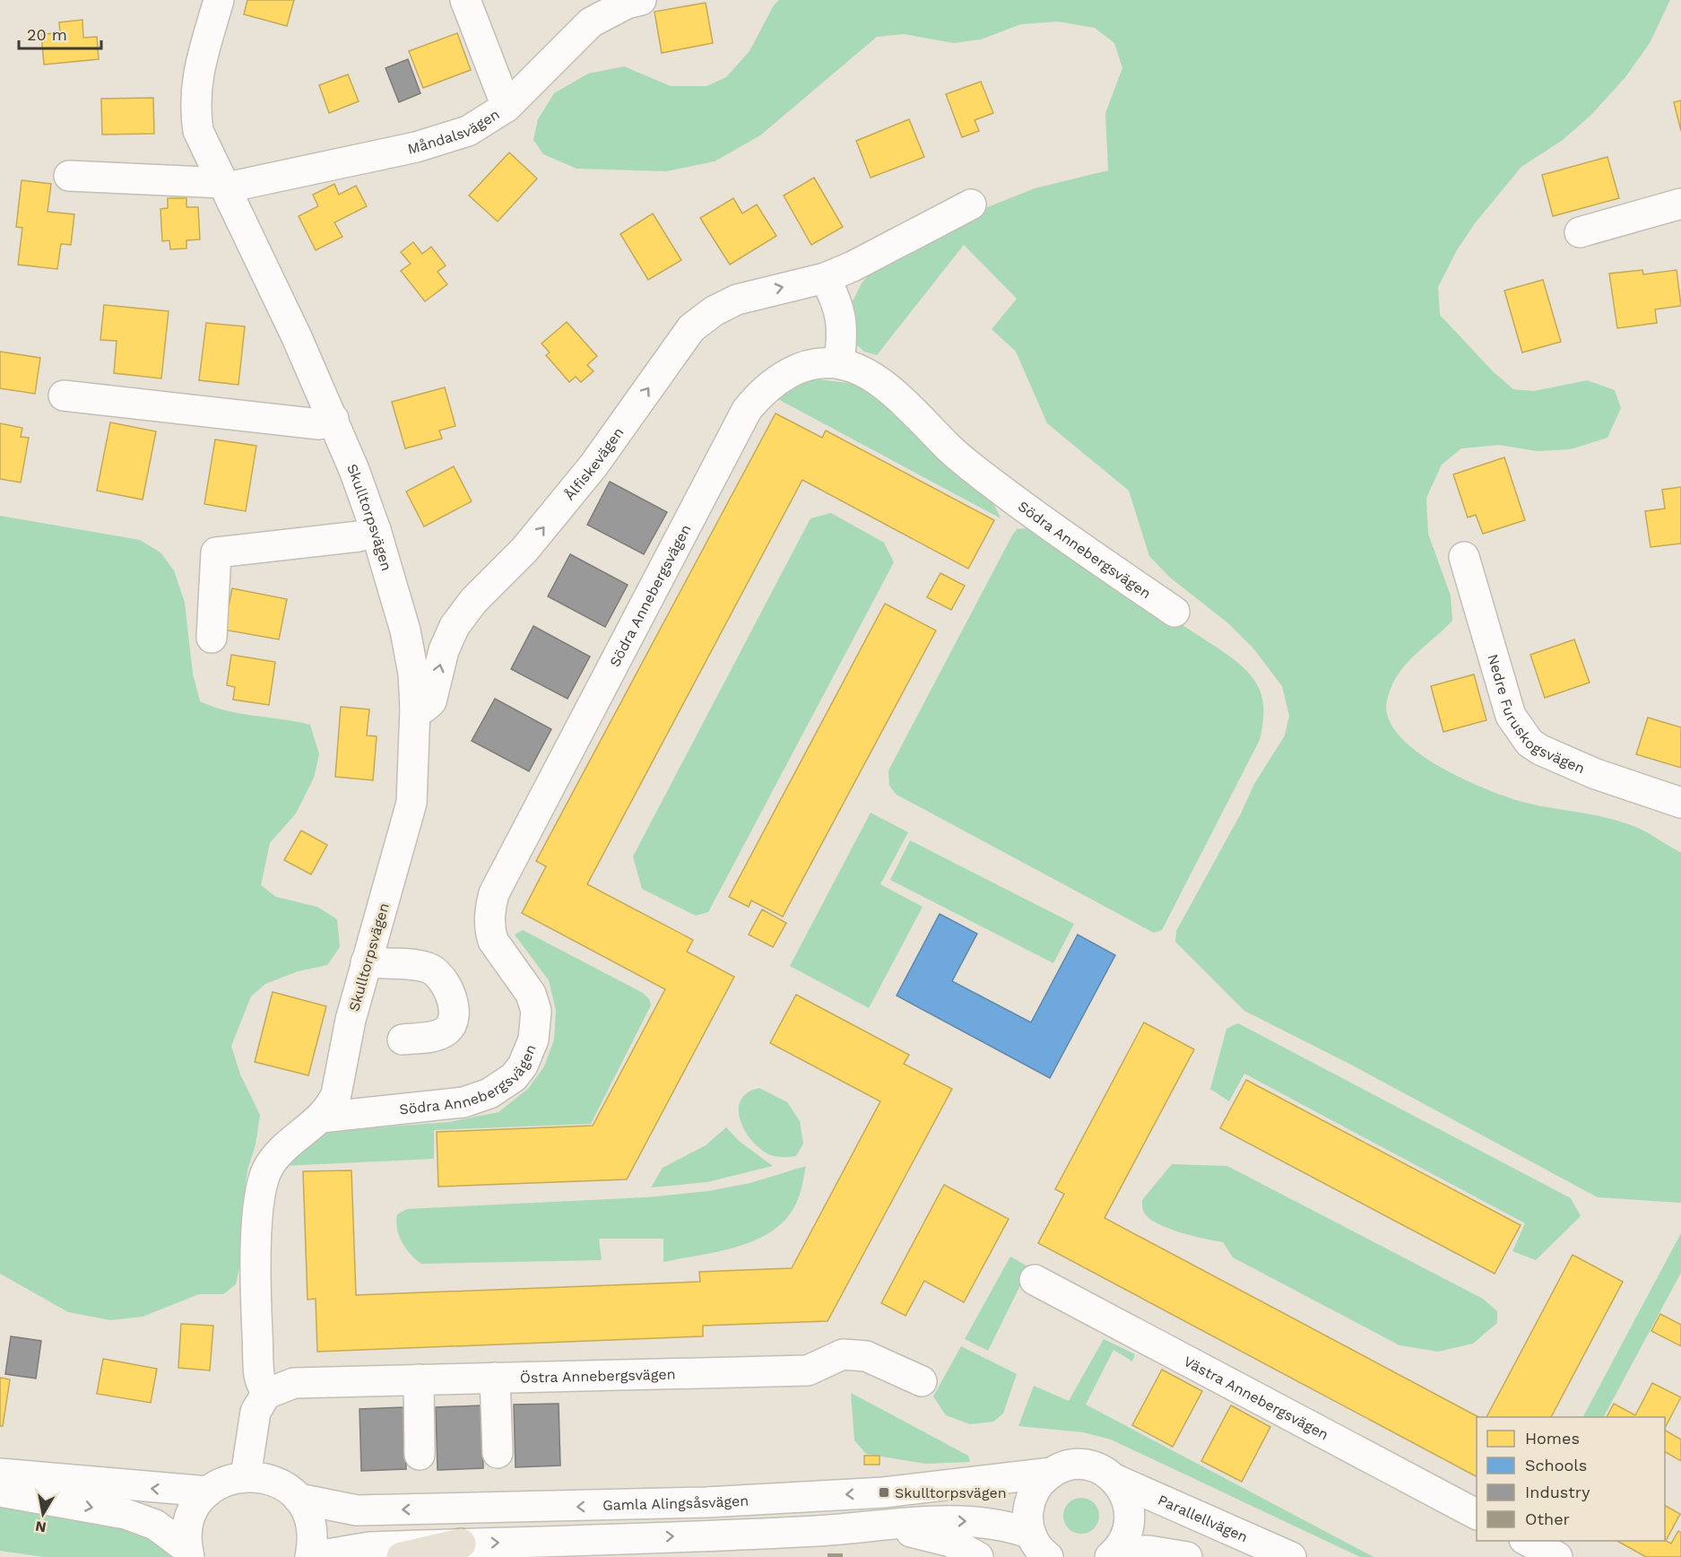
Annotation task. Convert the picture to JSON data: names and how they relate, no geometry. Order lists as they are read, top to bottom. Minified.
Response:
{"streets":{"street":["Måndalsvägen","Ålfiskevägen","Skulltorpsvägen","Södra Annebergsvägen","Nedre Furuskogsvägen","Östra Annebergsvägen","Västra Annebergsvägen","Gamla Alingsåsvägen","Parallellvägen"]},"crossings":[["Måndalsvägen","Skulltorpsvägen"],["Ålfiskevägen","Skulltorpsvägen"],["Skulltorpsvägen","Södra Annebergsvägen"],["Skulltorpsvägen","Östra Annebergsvägen"],["Gamla Alingsåsvägen","Parallellvägen"]],"one_way":["Ålfiskevägen"],"places":{"transit":["Skulltorpsvägen"]},"legend":["Homes","Schools","Industry","Other"],"scale_bar":"20 m","north":"bottom"}
